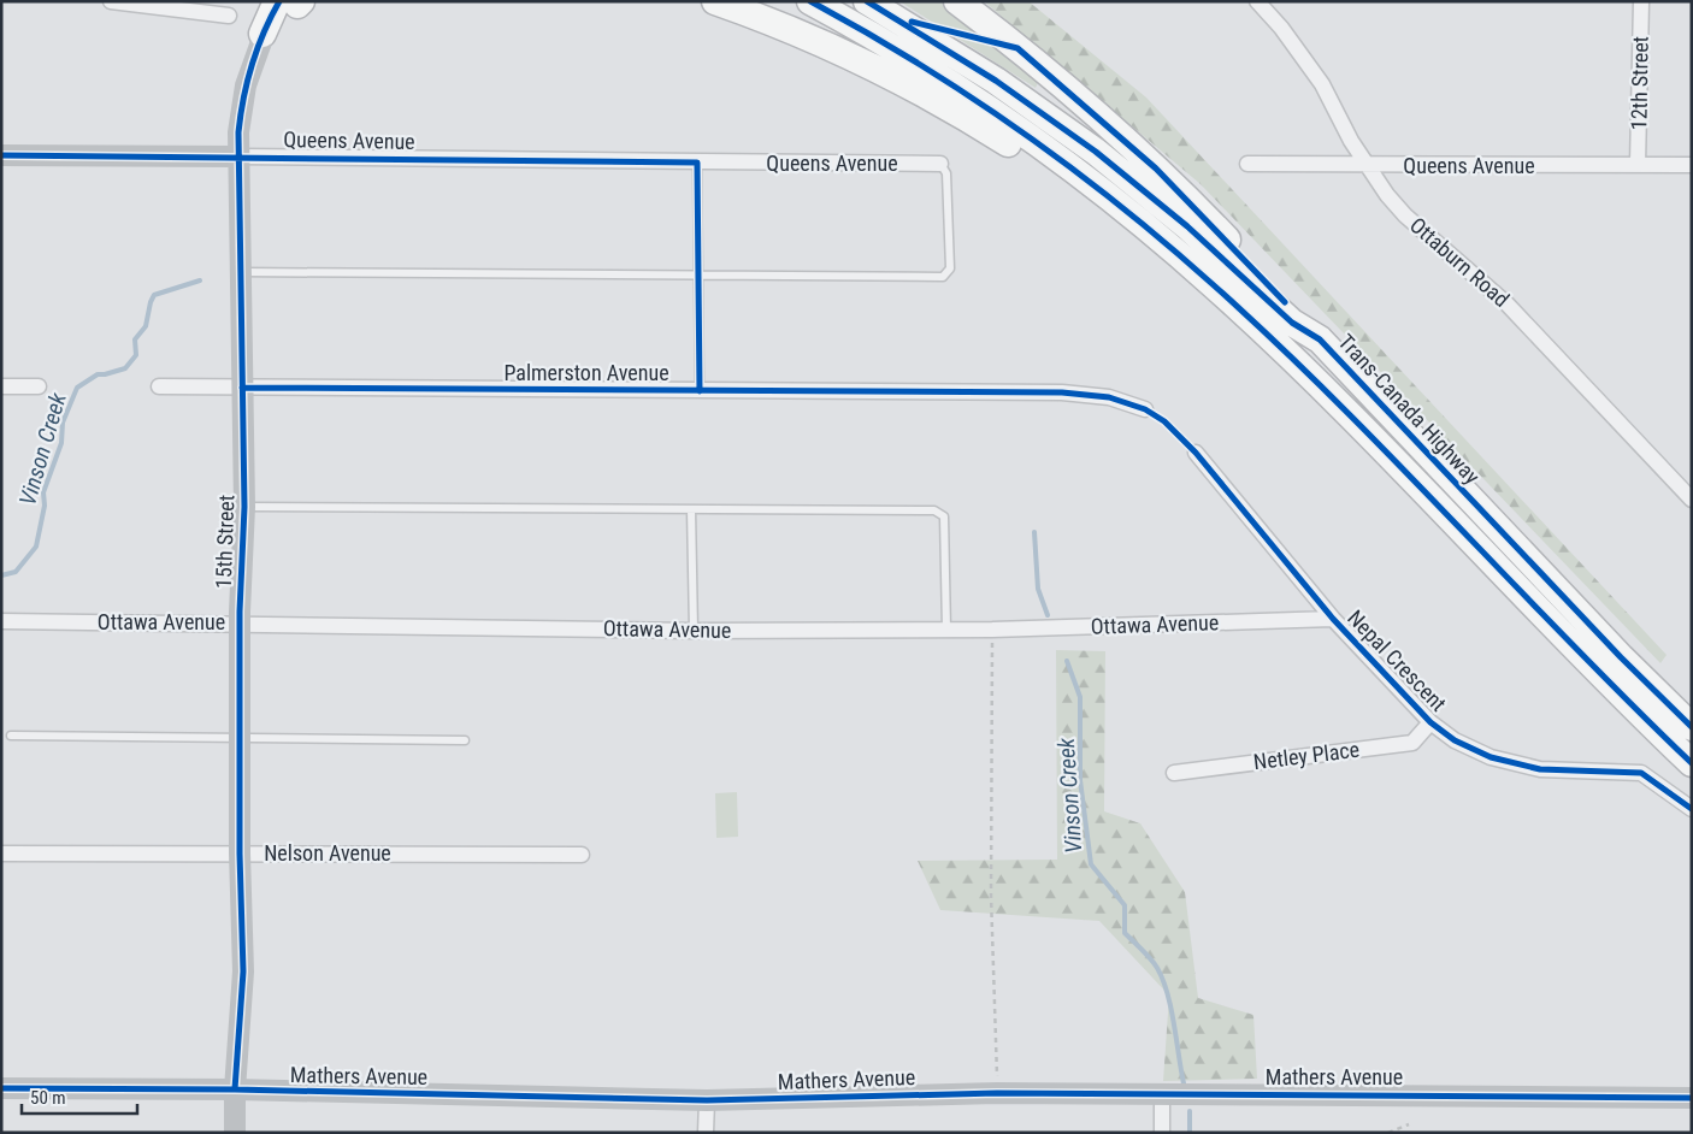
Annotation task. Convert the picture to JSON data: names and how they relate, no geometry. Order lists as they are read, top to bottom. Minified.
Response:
{"streets":{"highway":["Trans-Canada Highway"],"street":["12th Street","Queens Avenue","Ottaburn Road","Palmerston Avenue","15th Street","Ottawa Avenue","Nepal Crescent","Netley Place","Nelson Avenue","Mathers Avenue"]},"crossings":[["12th Street","Queens Avenue"],["Queens Avenue","Ottaburn Road"],["Queens Avenue","15th Street"],["Palmerston Avenue","15th Street"],["15th Street","Ottawa Avenue"],["15th Street","Nelson Avenue"],["15th Street","Mathers Avenue"],["Ottawa Avenue","Nepal Crescent"],["Nepal Crescent","Netley Place"]],"water":["Vinson Creek"],"scale_bar":"50 m"}
